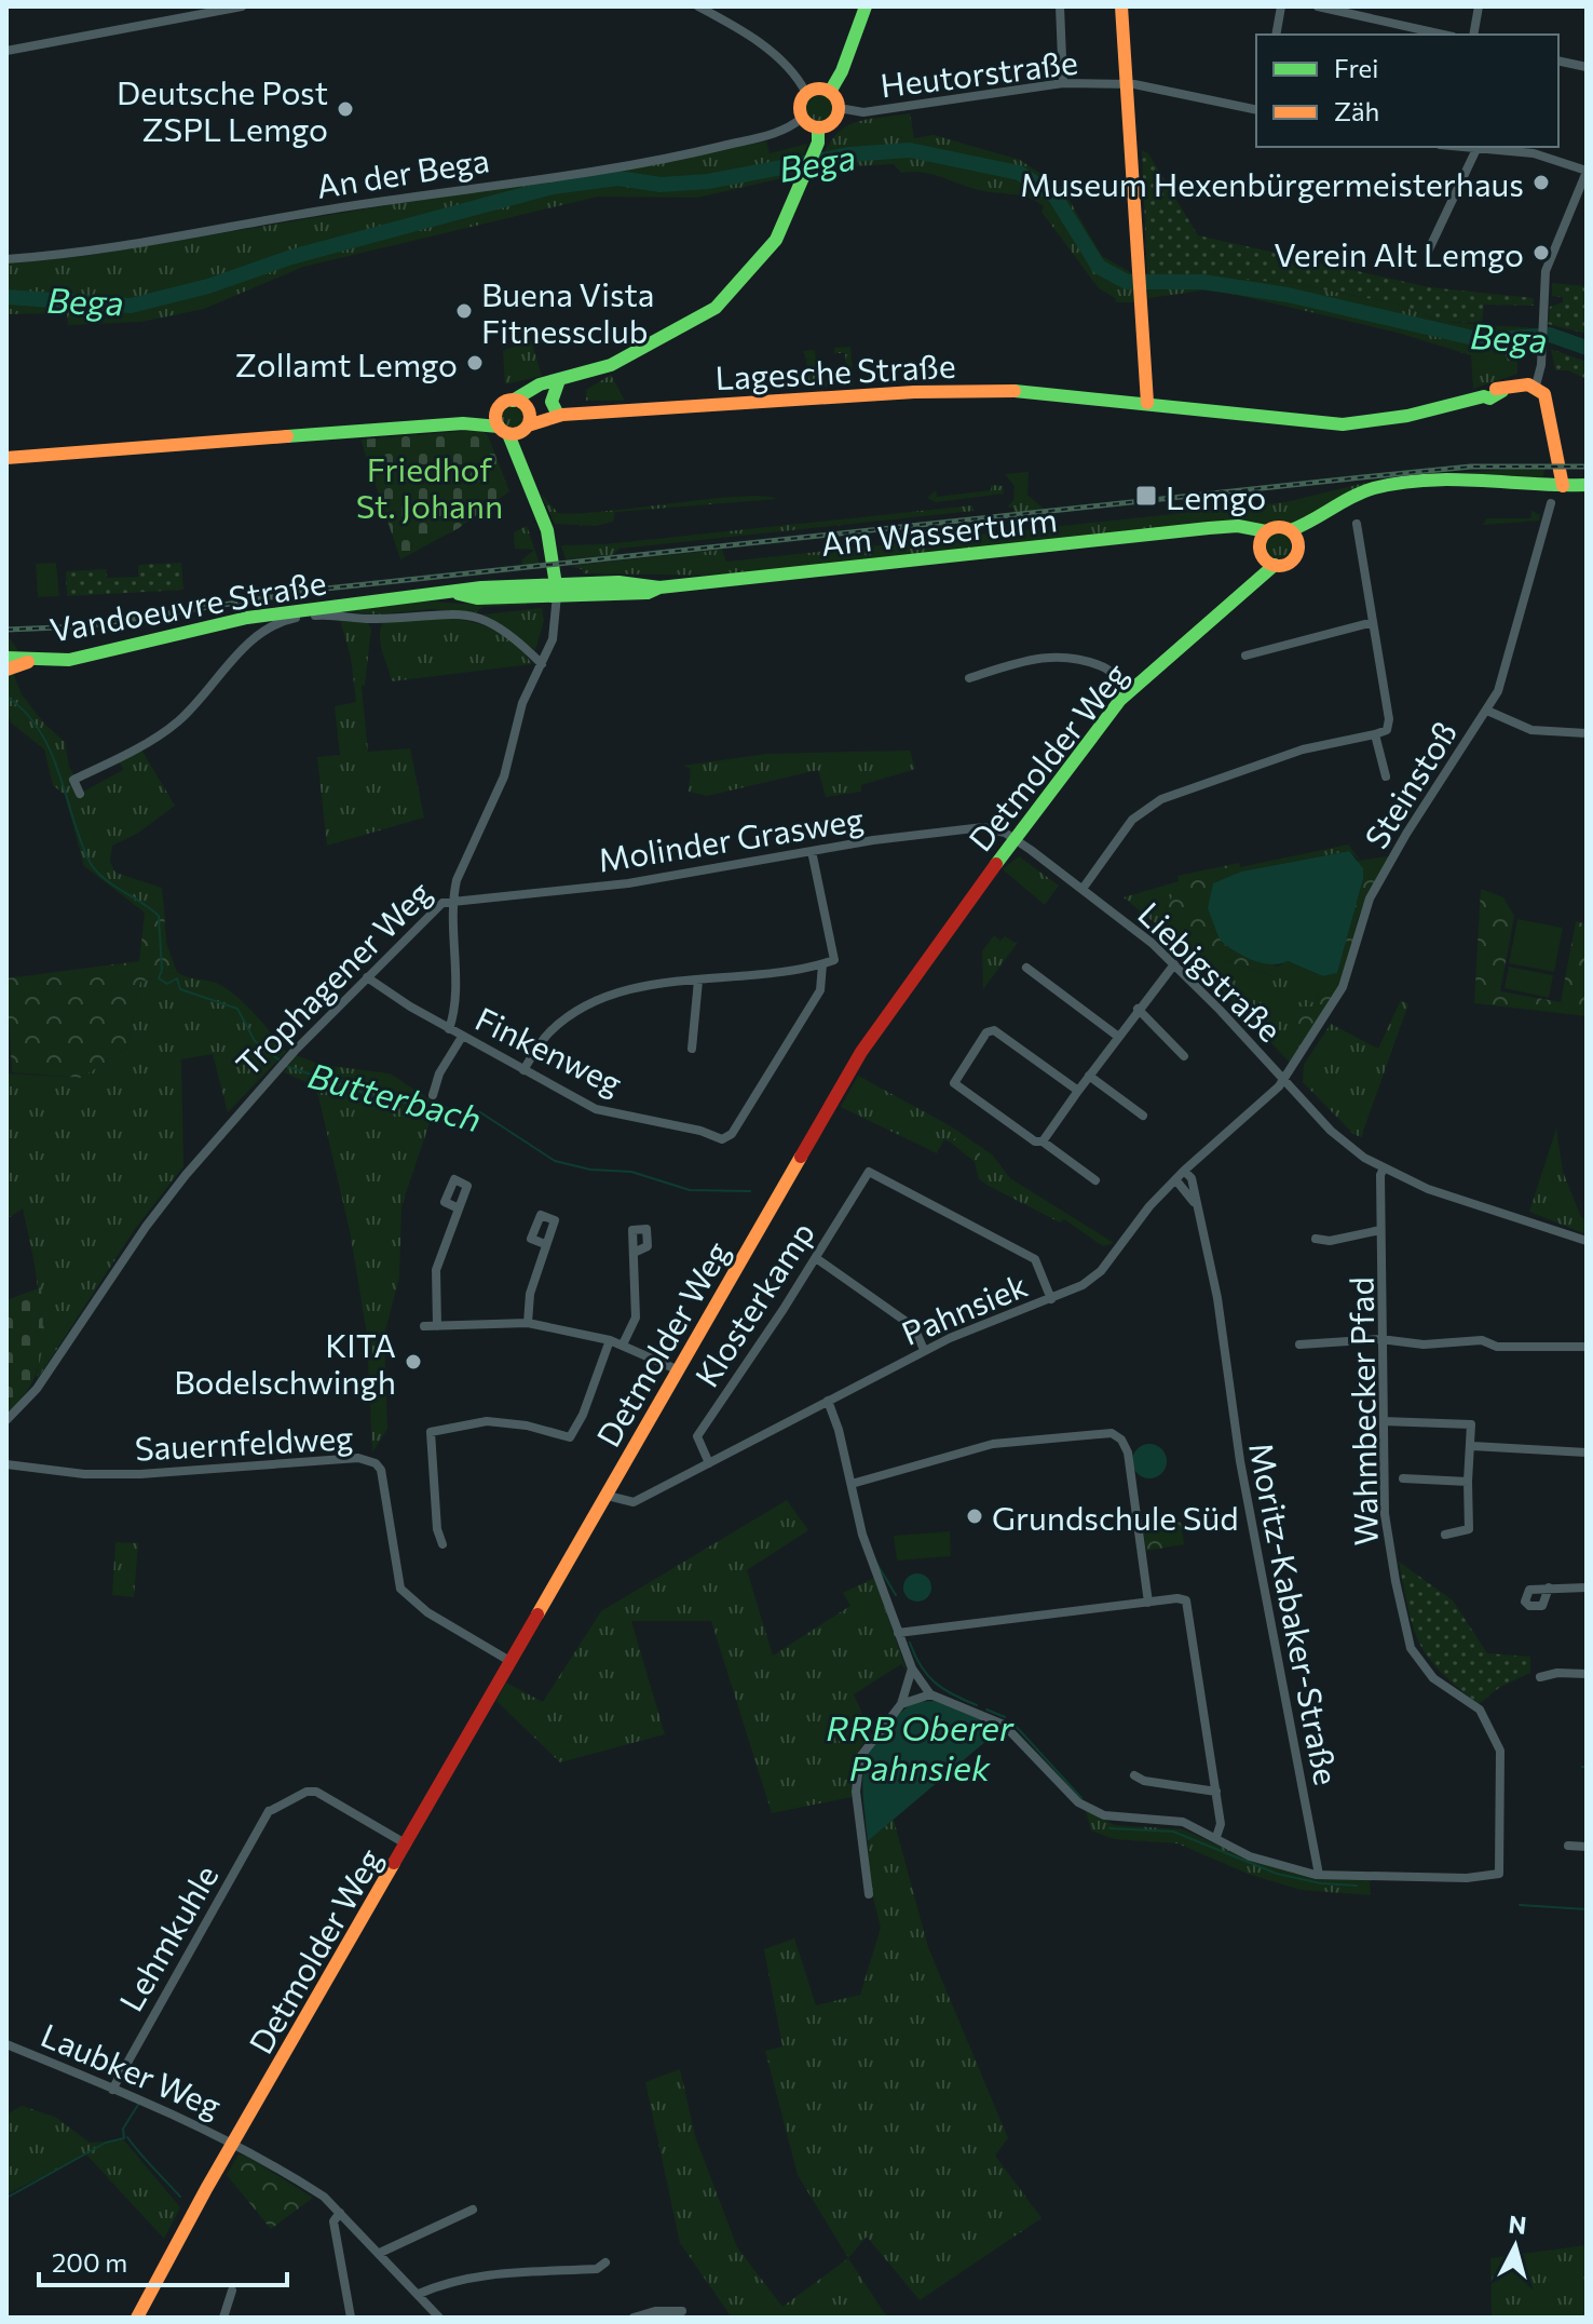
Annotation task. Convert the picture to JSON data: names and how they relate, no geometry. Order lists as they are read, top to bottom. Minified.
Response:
{"streets":{"street":["Heutorstraße","An der Bega","Lagesche Straße","Am Wasserturm","Vandoeuvre Straße","Detmolder Weg","Steinstoß","Molinder Grasweg","Liebigstraße","Trophagener Weg","Finkenweg","Klosterkamp","Pahnsiek","Wahmbecker Pfad","Sauernfeldweg","Moritz-Kabaker-Straße","Lehmkuhle","Laubker Weg"]},"crossings":[["Heutorstraße","An der Bega"],["Lagesche Straße","Trophagener Weg"],["Am Wasserturm","Vandoeuvre Straße"],["Am Wasserturm","Detmolder Weg"],["Am Wasserturm","Trophagener Weg"],["Vandoeuvre Straße","Trophagener Weg"],["Detmolder Weg","Molinder Grasweg"],["Detmolder Weg","Liebigstraße"],["Detmolder Weg","Pahnsiek"],["Detmolder Weg","Sauernfeldweg"],["Detmolder Weg","Lehmkuhle"],["Detmolder Weg","Laubker Weg"],["Steinstoß","Liebigstraße"],["Steinstoß","Pahnsiek"],["Molinder Grasweg","Liebigstraße"],["Molinder Grasweg","Trophagener Weg"],["Liebigstraße","Pahnsiek"],["Liebigstraße","Wahmbecker Pfad"],["Trophagener Weg","Finkenweg"],["Klosterkamp","Pahnsiek"],["Pahnsiek","Moritz-Kabaker-Straße"],["Wahmbecker Pfad","Moritz-Kabaker-Straße"],["Lehmkuhle","Laubker Weg"]],"water":["Bega","Butterbach","RRB Oberer Pahnsiek"],"parks":["Friedhof St. Johann"],"places":{"other":["Deutsche Post ZSPL Lemgo","Museum Hexenbürgermeisterhaus","Verein Alt Lemgo","Buena Vista Fitnessclub","Zollamt Lemgo","KITA Bodelschwingh","Grundschule Süd"],"transit":["Lemgo"]},"legend":["Frei","Zäh"],"scale_bar":"200 m","north":"top"}
